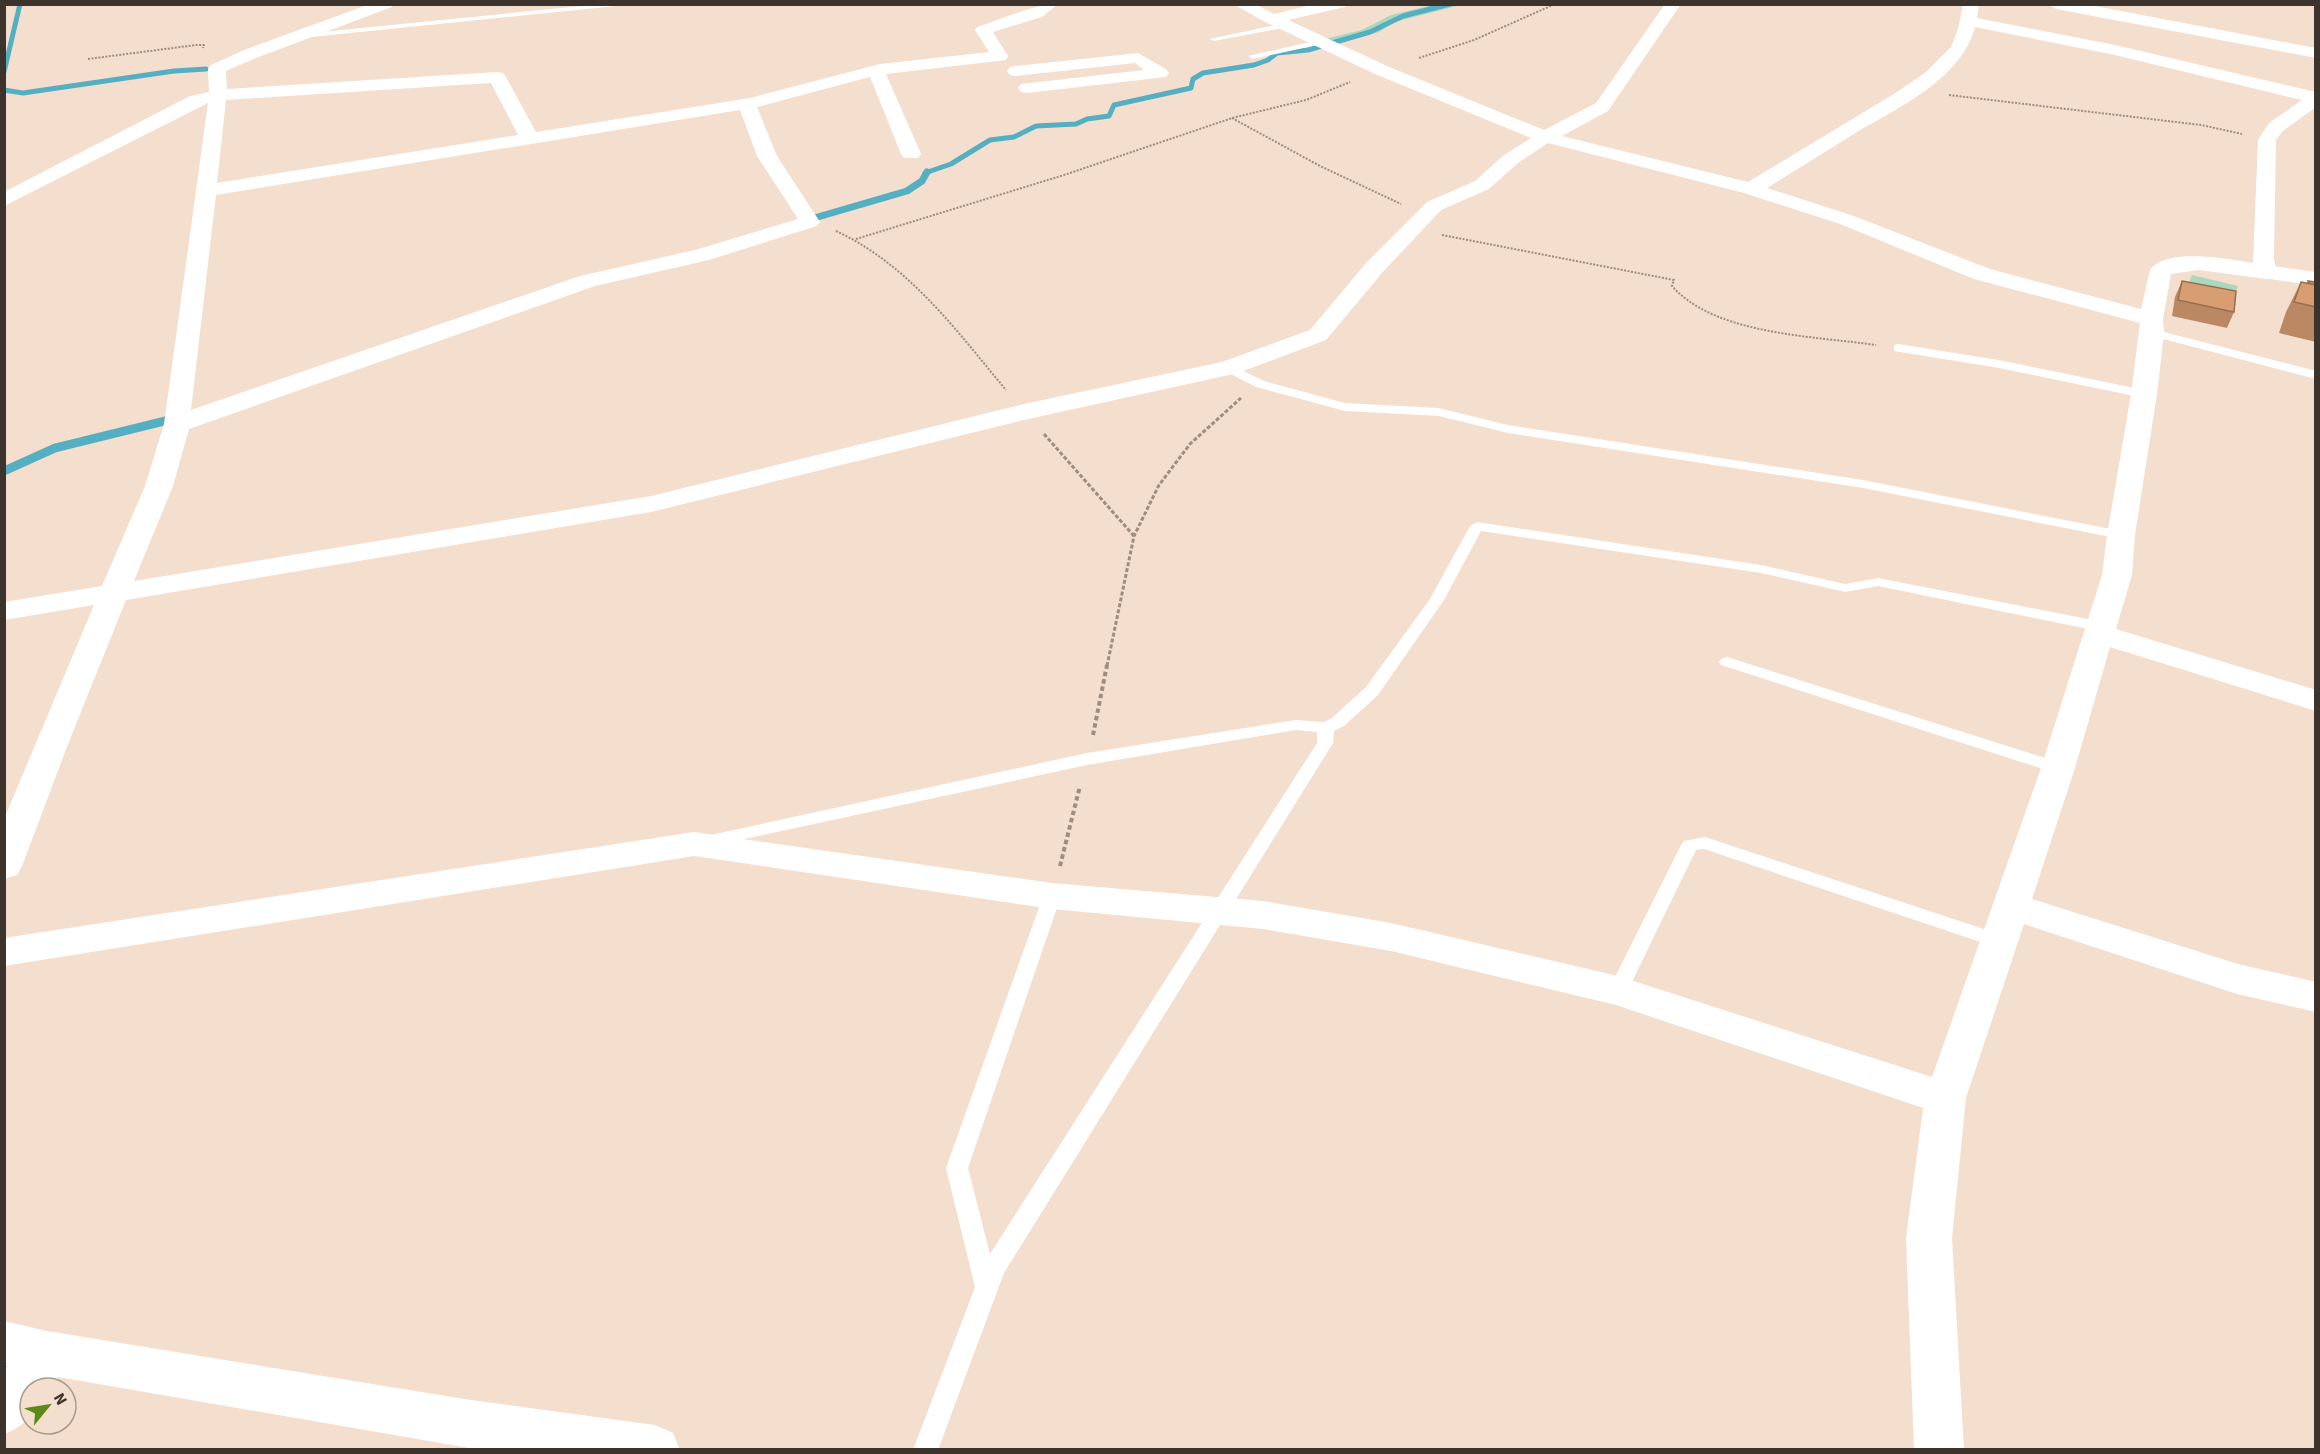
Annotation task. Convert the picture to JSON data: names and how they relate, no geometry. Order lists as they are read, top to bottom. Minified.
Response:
{"north":"top right"}
